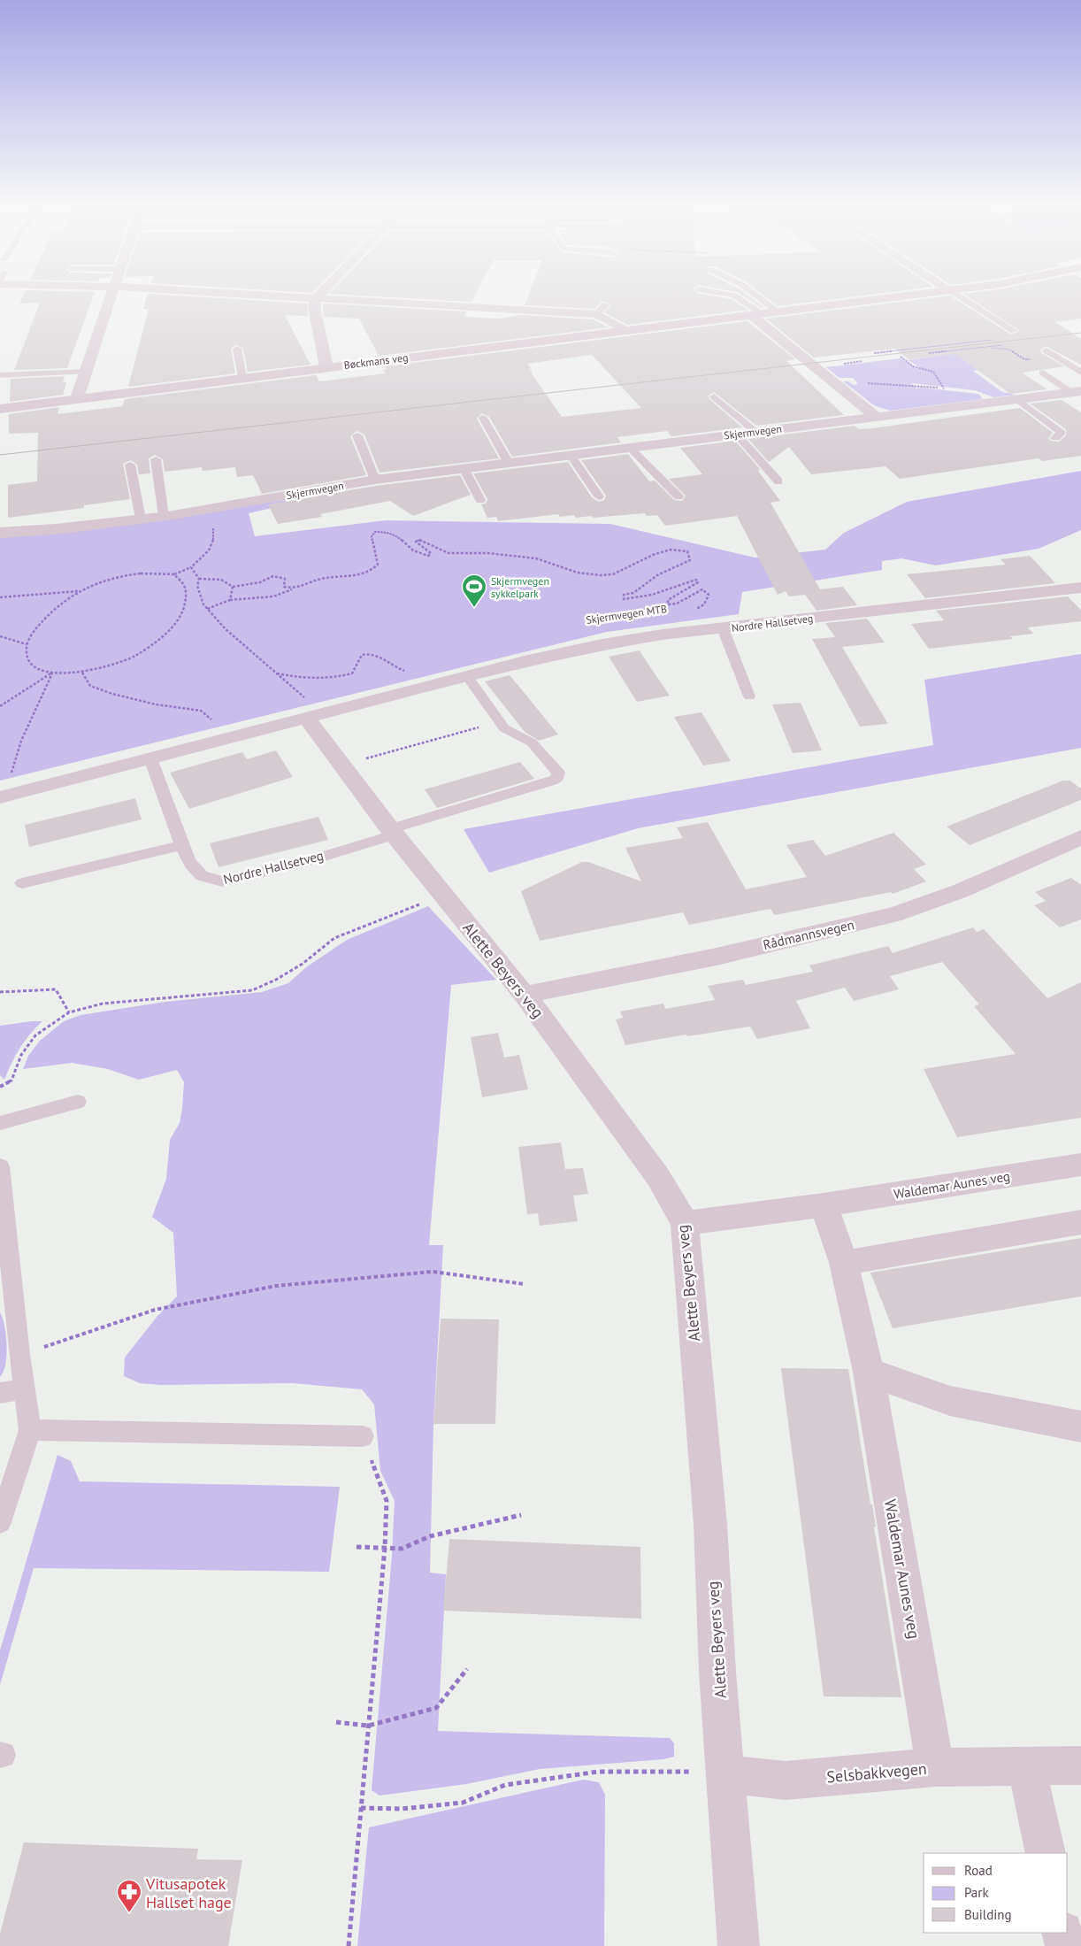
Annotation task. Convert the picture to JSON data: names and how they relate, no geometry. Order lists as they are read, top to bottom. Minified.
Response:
{"streets":{"main road":["Bøckmans veg"],"street":["Skjermvegen","Nordre Hallsetveg","Rådmannsvegen","Alette Beyers veg","Waldemar Aunes veg","Selsbakkvegen"],"path":["Skjermvegen MTB"]},"crossings":[["Nordre Hallsetveg","Alette Beyers veg"],["Rådmannsvegen","Alette Beyers veg"],["Alette Beyers veg","Waldemar Aunes veg"],["Alette Beyers veg","Selsbakkvegen"],["Waldemar Aunes veg","Selsbakkvegen"]],"places":{"sports":["Skjermvegen sykkelpark"],"pharmacy":["Vitusapotek Hallset hage"]},"legend":["Road","Park","Building"]}
